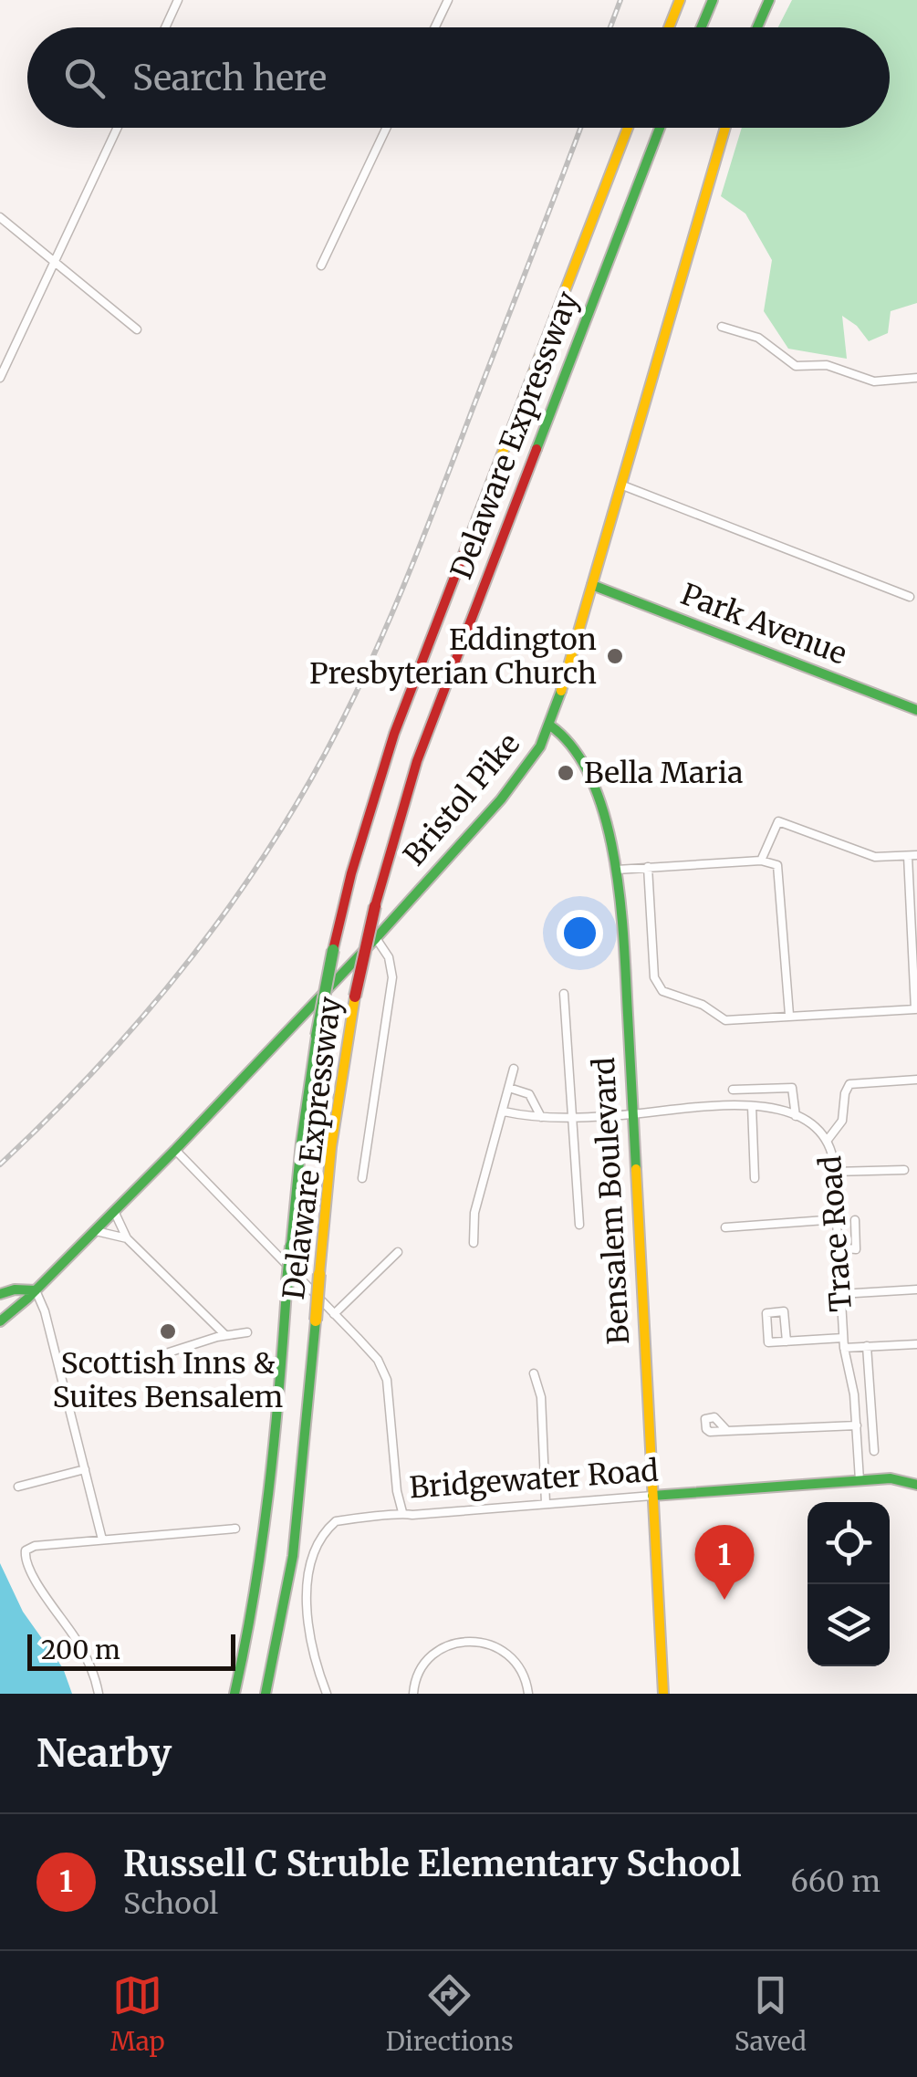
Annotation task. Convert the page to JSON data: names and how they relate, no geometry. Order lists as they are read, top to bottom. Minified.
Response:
{"streets":{"main road":["Delaware Expressway","Park Avenue","Bristol Pike","Bensalem Boulevard","Bridgewater Road"],"street":["Trace Road"]},"crossings":[["Park Avenue","Bristol Pike"],["Bristol Pike","Bensalem Boulevard"],["Bensalem Boulevard","Trace Road"],["Bensalem Boulevard","Bridgewater Road"],["Trace Road","Bridgewater Road"]],"places":["Eddington Presbyterian Church","Bella Maria","Scottish Inns & Suites Bensalem"],"scale_bar":"200 m","page":{"search":"Search here","pins":"1","scale":"200 m","heading":"Nearby","list":[{"mark":"1","name":"Russell C Struble Elementary School","note":"School","value":"660 m"}],"nav":["Map","Directions","Saved"]}}
